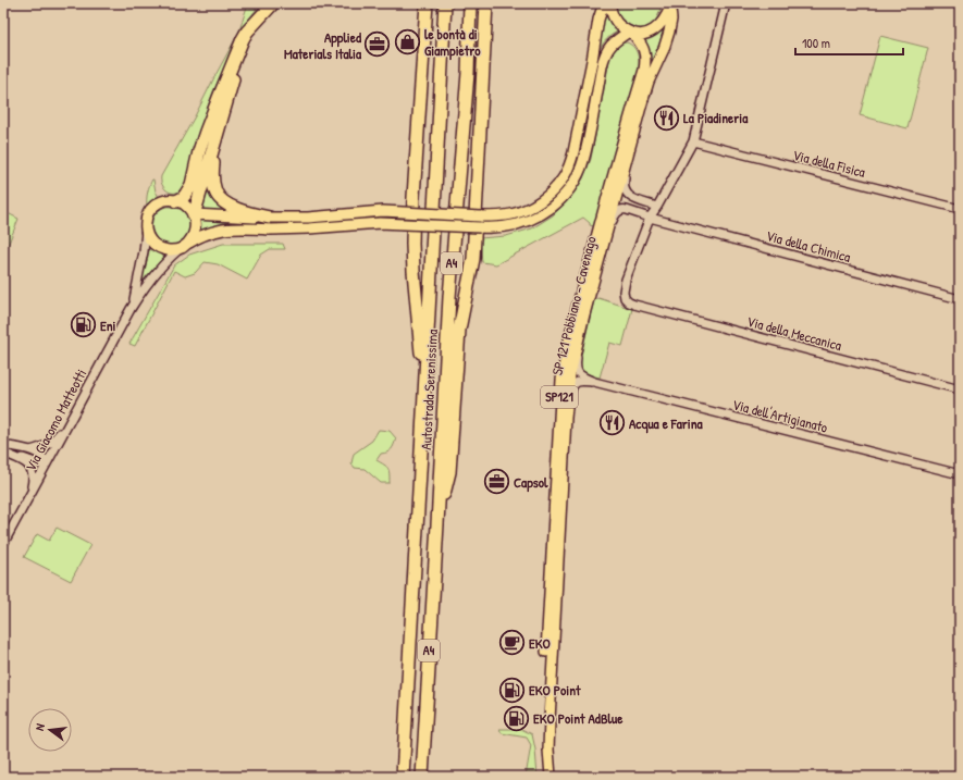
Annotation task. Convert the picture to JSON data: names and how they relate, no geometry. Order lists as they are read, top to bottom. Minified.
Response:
{"streets":{"highway":["A4","Autostrada Serenissima"],"main road":["SP 121 Pobbiano - Cavenago","SP121"],"street":["Via della Fisica","Via della Chimica","Via della Meccanica","Via dell'Artigianato","Via Giacomo Matteotti"]},"crossings":[["Via della Chimica","SP 121 Pobbiano - Cavenago"],["Via della Chimica","Via della Meccanica"],["SP 121 Pobbiano - Cavenago","Via dell'Artigianato"]],"places":{"shop":["le bontà di Giampietro"],"office":["Applied Materials Italia","Capsol"],"restaurant":["La Piadineria","Acqua e Farina"],"fuel station":["Eni","EKO Point","EKO Point AdBlue"],"cafe":["EKO"]},"scale_bar":"100 m","north":"left"}
